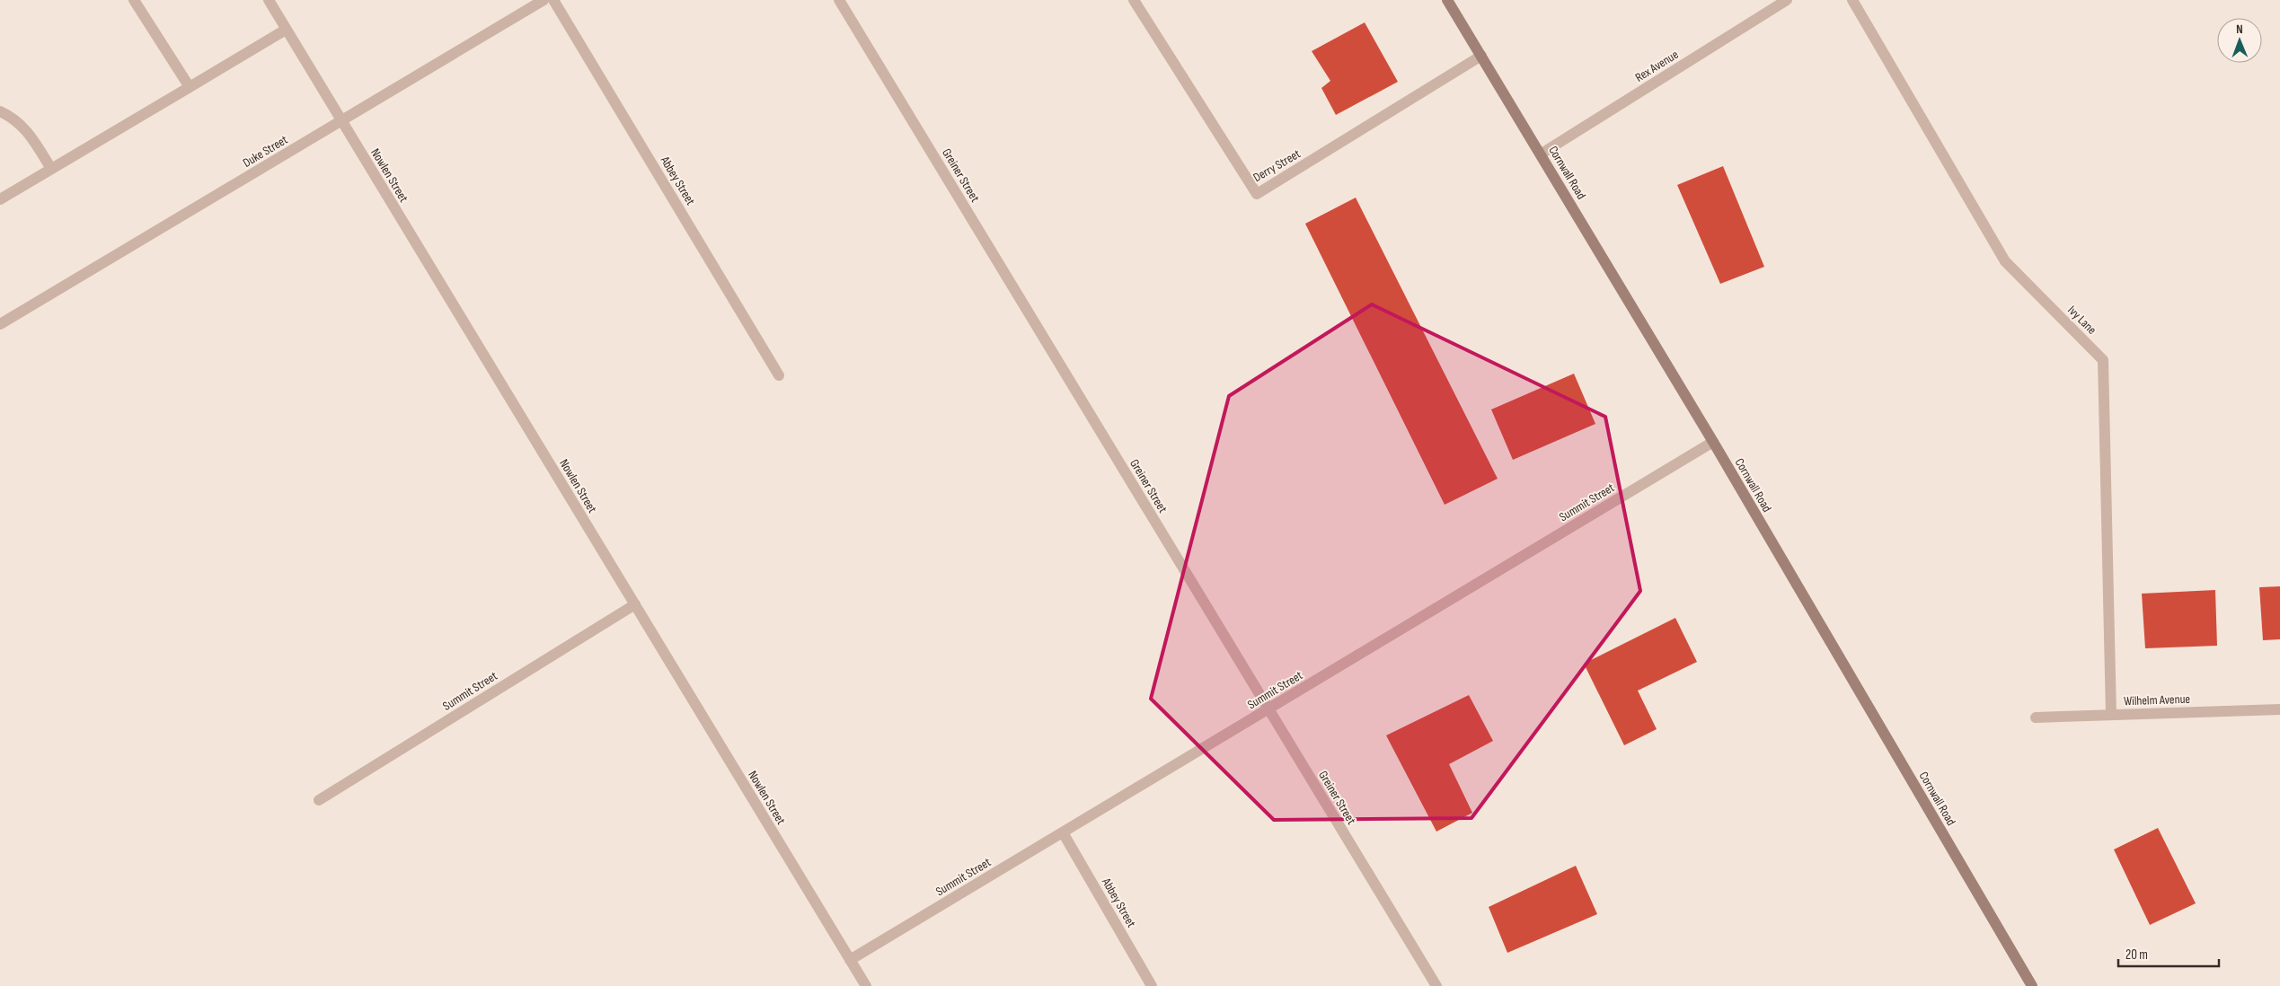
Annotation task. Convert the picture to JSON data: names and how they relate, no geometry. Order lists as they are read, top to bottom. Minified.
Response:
{"streets":{"main road":["Cornwall Road"],"street":["Rex Avenue","Duke Street","Derry Street","Nowlen Street","Greiner Street","Abbey Street","Ivy Lane","Summit Street","Wilhelm Avenue"]},"crossings":[["Rex Avenue","Cornwall Road"],["Duke Street","Nowlen Street"],["Derry Street","Cornwall Road"],["Cornwall Road","Summit Street"],["Nowlen Street","Summit Street"],["Greiner Street","Summit Street"],["Abbey Street","Summit Street"],["Ivy Lane","Wilhelm Avenue"]],"scale_bar":"20 m","north":"top"}
